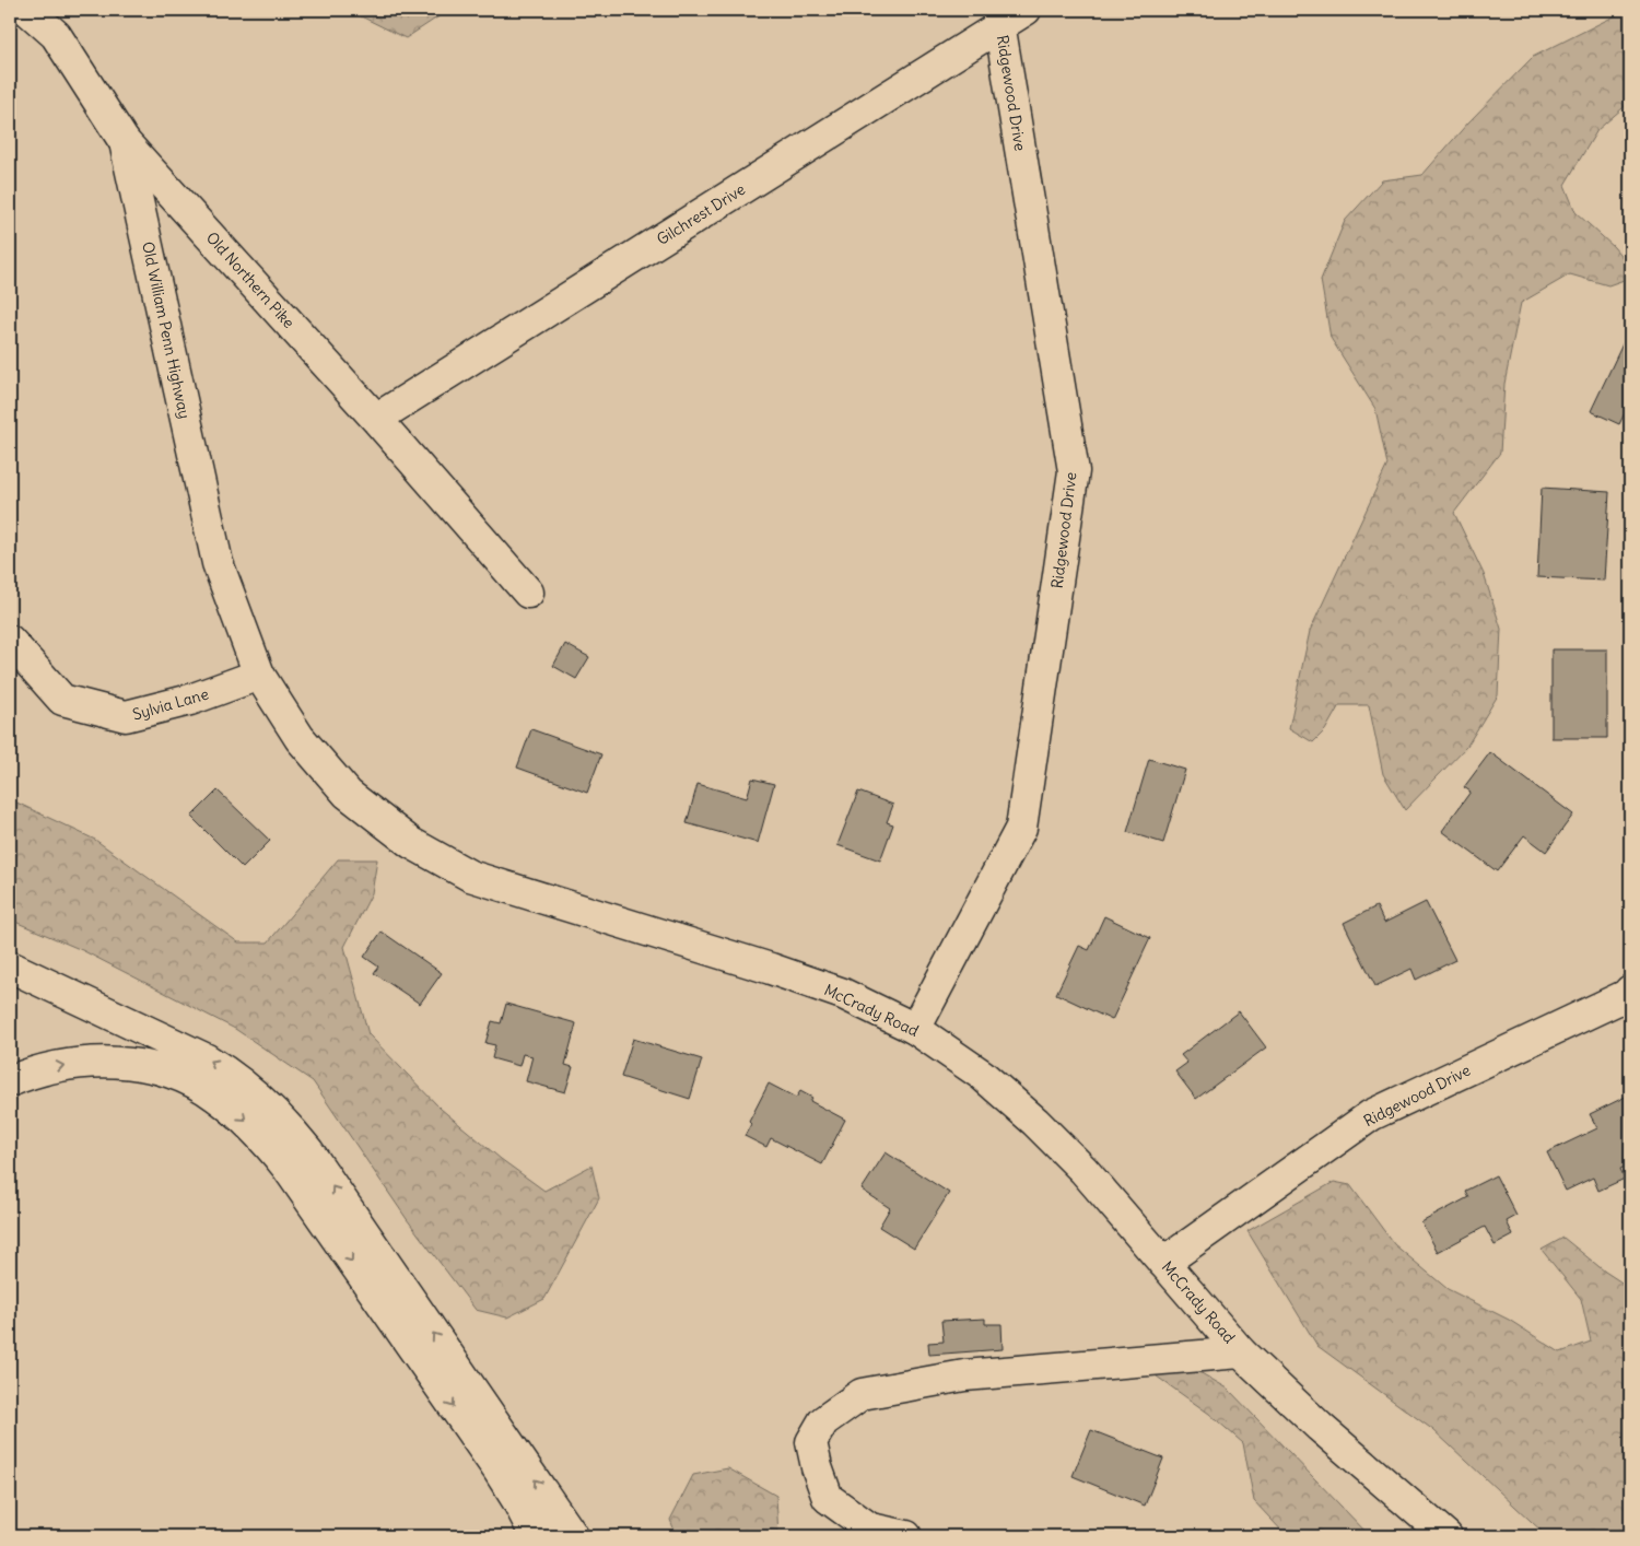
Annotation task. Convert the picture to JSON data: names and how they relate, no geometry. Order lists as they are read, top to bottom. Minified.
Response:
{"streets":{"main road":["Ridgewood Drive","Gilchrest Drive","Old Northern Pike","Old William Penn Highway","Sylvia Lane","McCrady Road"]},"crossings":[["Ridgewood Drive","Gilchrest Drive"],["Ridgewood Drive","McCrady Road"],["Gilchrest Drive","Old Northern Pike"],["Old Northern Pike","Old William Penn Highway"],["Old William Penn Highway","Sylvia Lane"],["Old William Penn Highway","McCrady Road"],["Sylvia Lane","McCrady Road"]]}
